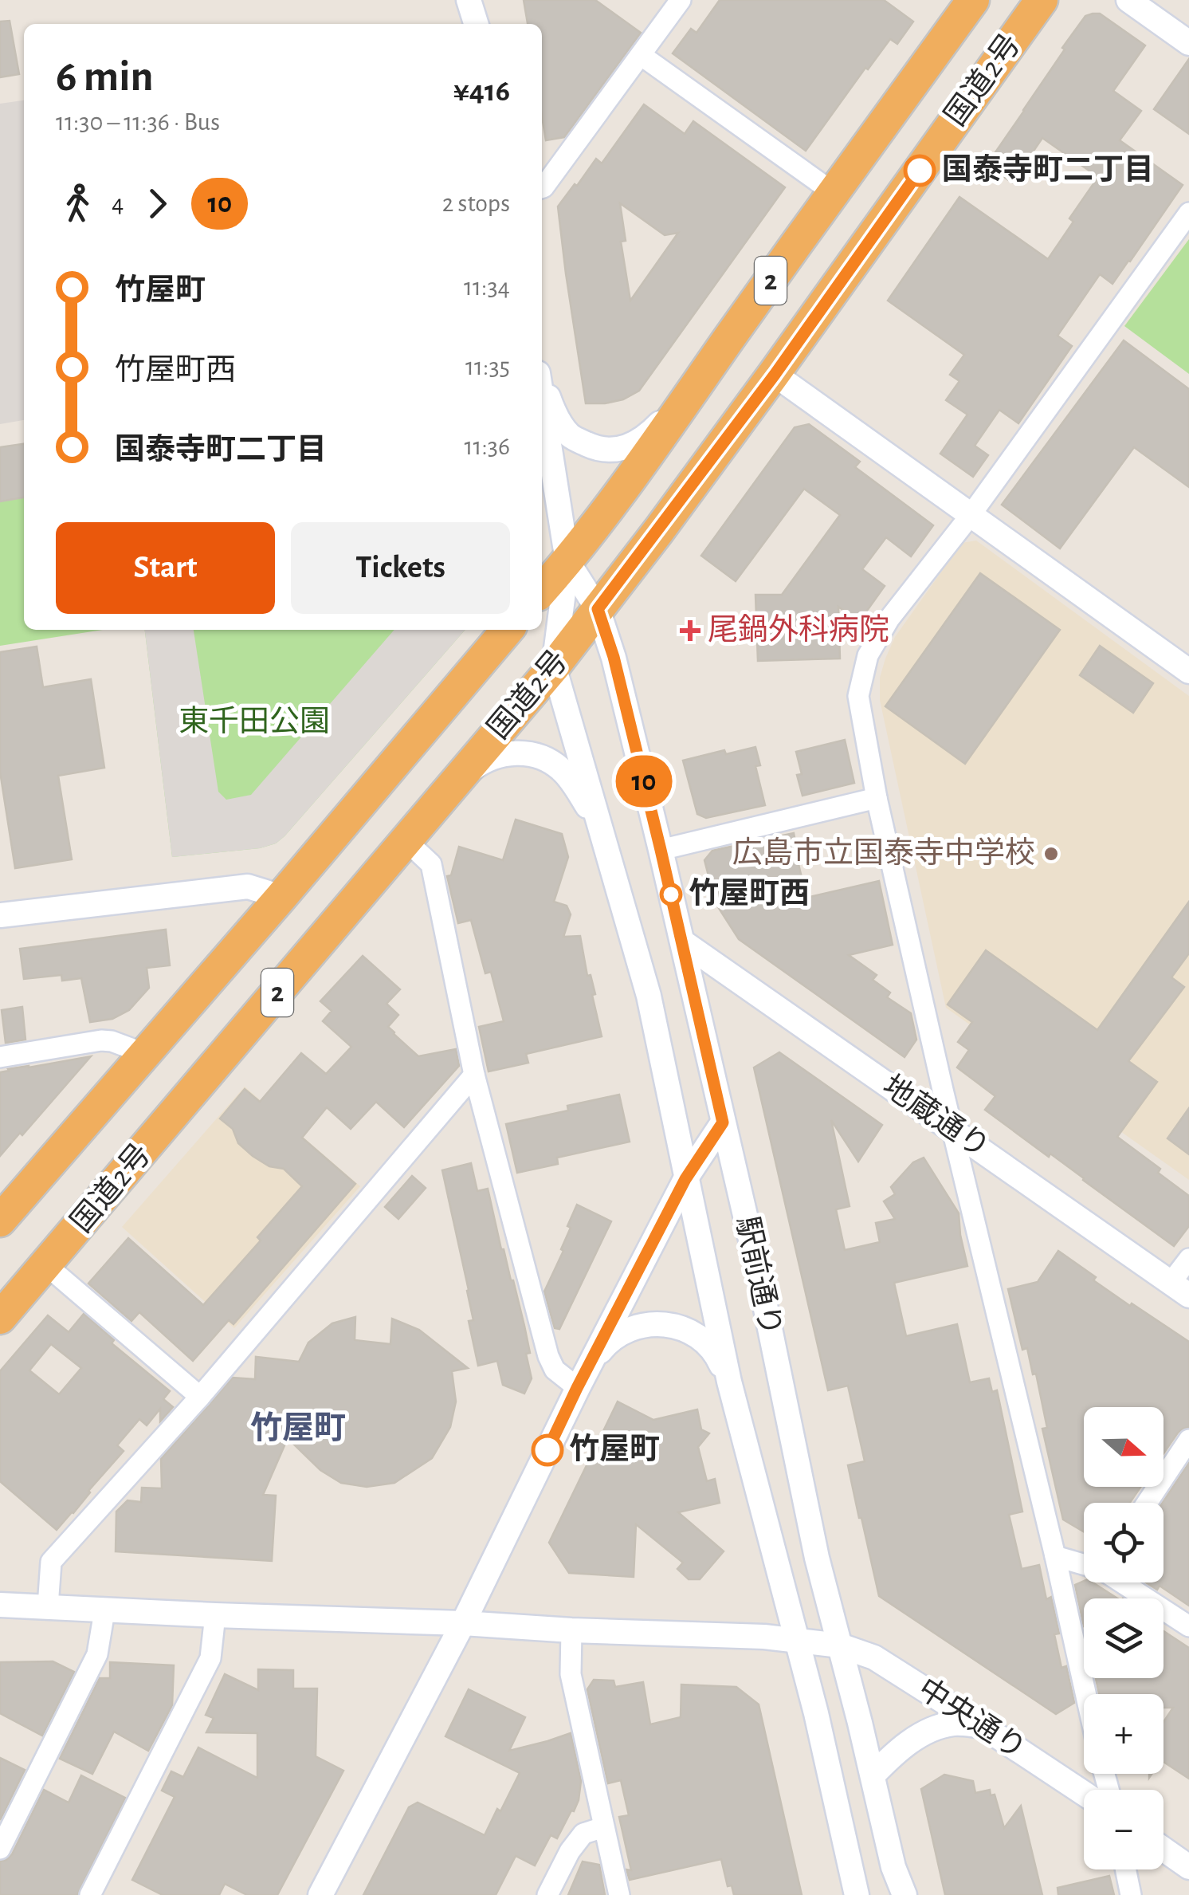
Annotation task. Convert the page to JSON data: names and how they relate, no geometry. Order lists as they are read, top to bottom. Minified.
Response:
{"streets":{"highway":["国道2号","2"],"street":["地蔵通り","駅前通り","中央通り"]},"crossings":[["国道2号","駅前通り"],["地蔵通り","駅前通り"],["駅前通り","中央通り"]],"districts":["竹屋町"],"parks":["東千田公園"],"places":{"other":["国泰寺町二丁目","広島市立国泰寺中学校","竹屋町西","竹屋町"],"health":["尾鍋外科病院"]},"lines":["bus line 10"],"north":"right","page":{"on_map":"10","heading":["6 min","11:30 – 11:36 · Bus","¥416"],"legs":["4","10","2 stops"],"list":[{"name":"竹屋町","value":"11:34"},{"name":"竹屋町西","value":"11:35"},{"name":"国泰寺町二丁目","value":"11:36"}],"buttons":["Start","Tickets"],"map_buttons":["+","−"]}}
